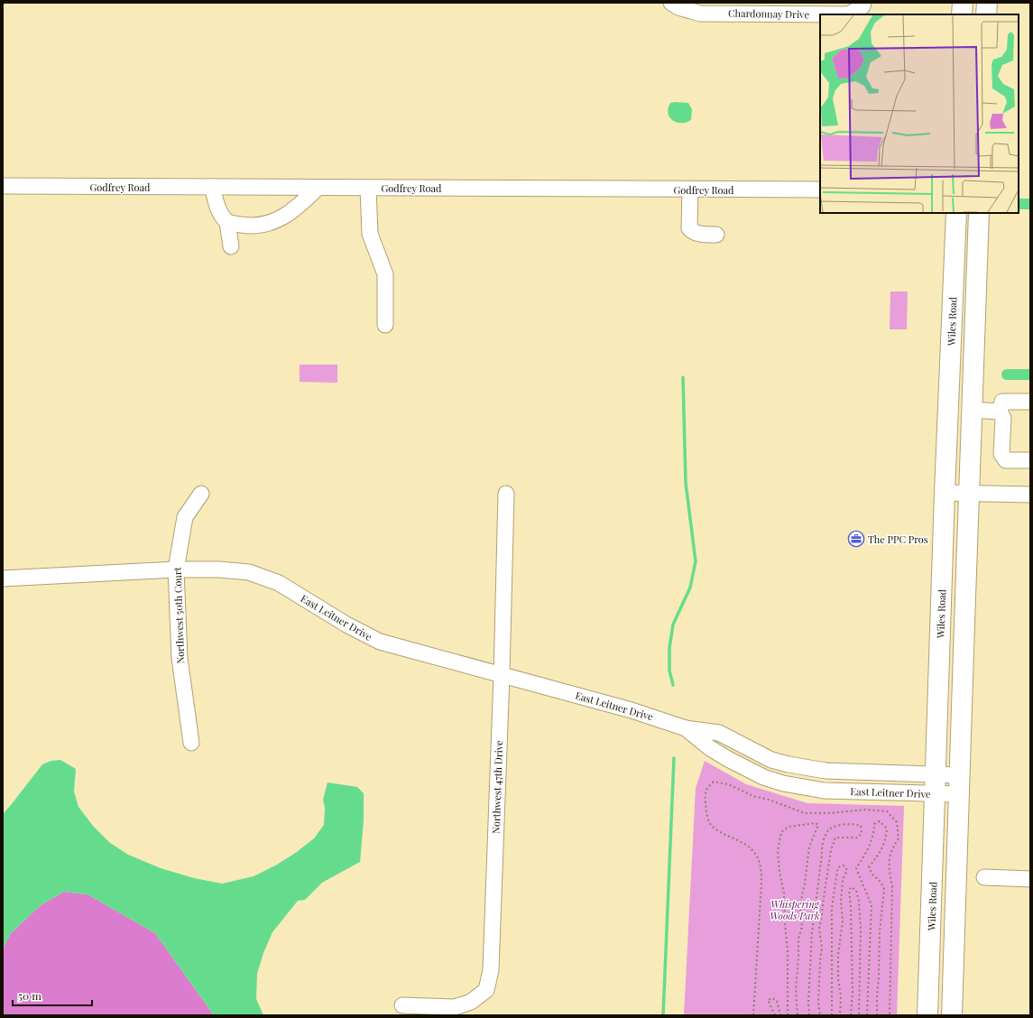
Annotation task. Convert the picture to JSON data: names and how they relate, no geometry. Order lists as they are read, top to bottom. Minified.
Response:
{"streets":{"main road":["Wiles Road"],"street":["Chardonnay Drive","Godfrey Road","Northwest 50th Court","East Leitner Drive","Northwest 47th Drive"]},"crossings":[["Wiles Road","East Leitner Drive"],["Northwest 50th Court","East Leitner Drive"],["East Leitner Drive","Northwest 47th Drive"]],"parks":["Whispering Woods Park"],"places":{"office":["The PPC Pros"]},"scale_bar":"50 m"}
